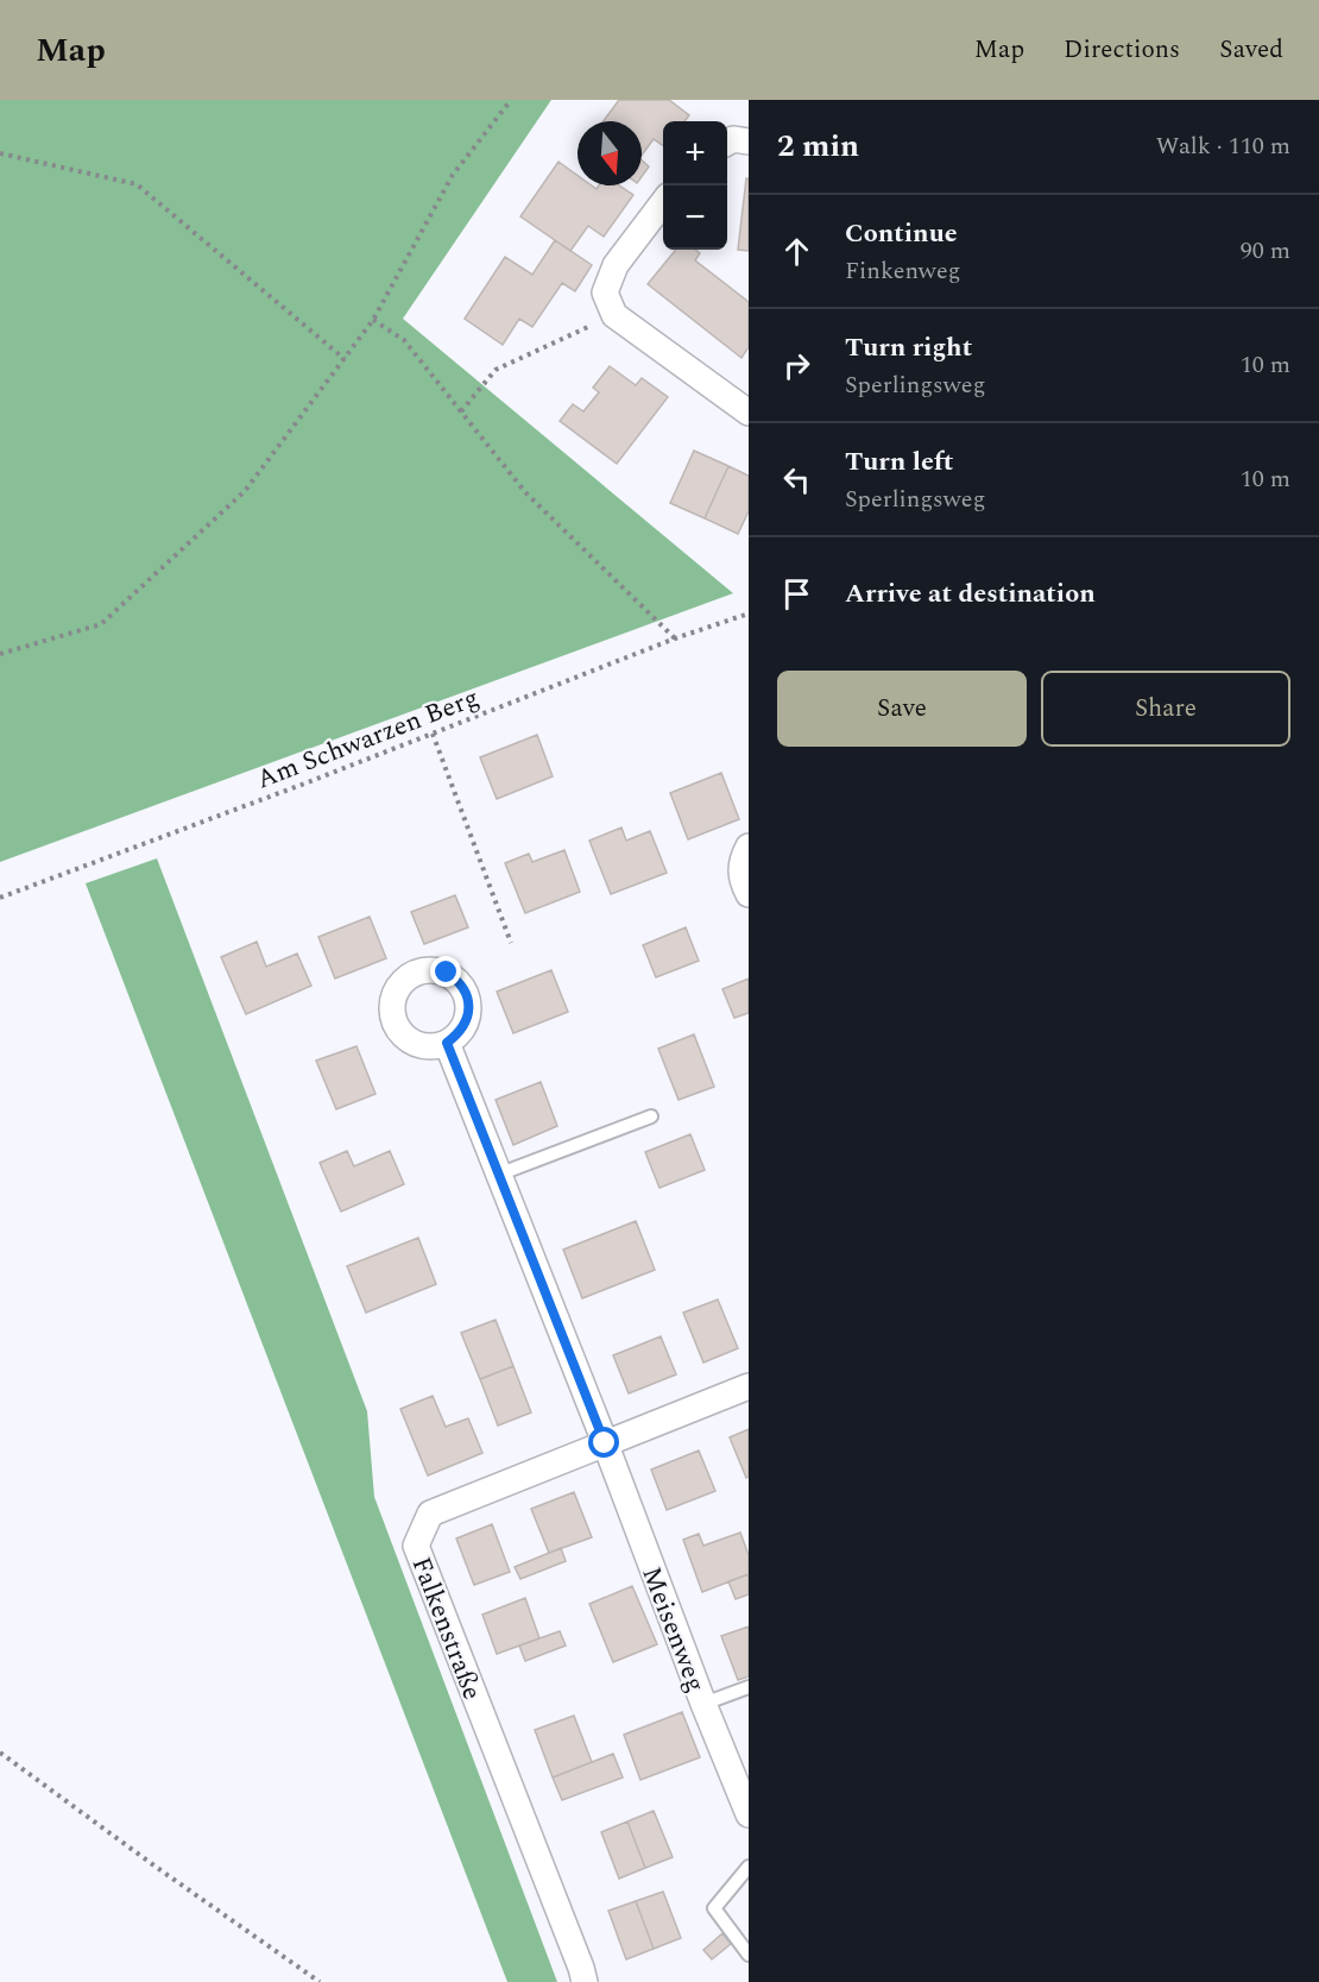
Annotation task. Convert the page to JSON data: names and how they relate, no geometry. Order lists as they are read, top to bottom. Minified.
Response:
{"streets":{"street":["Falkenstraße","Meisenweg"],"path":["Am Schwarzen Berg"]},"crossings":[["Falkenstraße","Meisenweg"]],"north":"bottom","page":{"header":"Map","nav":["Map","Directions","Saved"],"heading":["2 min","Walk · 110 m"],"map_buttons":["+","−"],"list":[["Continue","Finkenweg","90 m"],["Turn right","Sperlingsweg","10 m"],["Turn left","Sperlingsweg","10 m"],"Arrive at destination"],"buttons":["Save","Share"]}}
